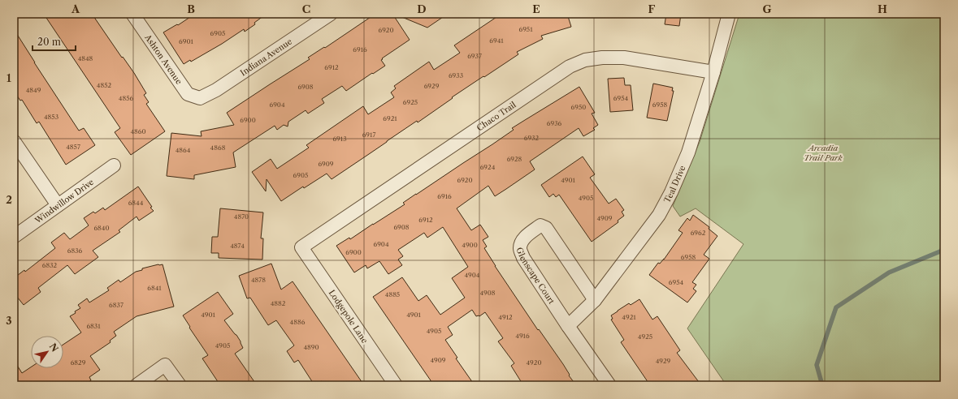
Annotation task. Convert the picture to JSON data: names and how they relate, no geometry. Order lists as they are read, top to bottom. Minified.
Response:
{"streets":{"street":["Indiana Avenue","Ashton Avenue","Chaco Trail","Teal Drive","Windwillow Drive","Glenscape Court","Lodgepole Lane"]},"crossings":[["Indiana Avenue","Ashton Avenue"],["Chaco Trail","Teal Drive"],["Chaco Trail","Lodgepole Lane"],["Teal Drive","Glenscape Court"]],"parks":["Arcadia Trail Park"],"house_numbers":["6951","6920","6905","6941","6901","6916","6937","4848","6912","6933","4852","6929","6908","4849","4856","6954","6925","6904","6958","6950","4853","6921","6900","6936","4860","6917","6932","6913","4857","4868","4864","6928","6909","6924","6905","6920","4901","6916","4905","6844","4870","4909","6912","6908","6840","6962","6904","4900","4874","6836","6900","6958","6832","4904","4878","6954","6841","4908","4885","4882","6837","4901","4901","4912","4921","4886","6831","4905","4916","4925","4905","4890","4909","4929","6829","4920"],"scale_bar":"20 m","north":"top right","grid":{"columns":["A","B","C","D","E","F","G","H"],"rows":["1","2","3"]}}
